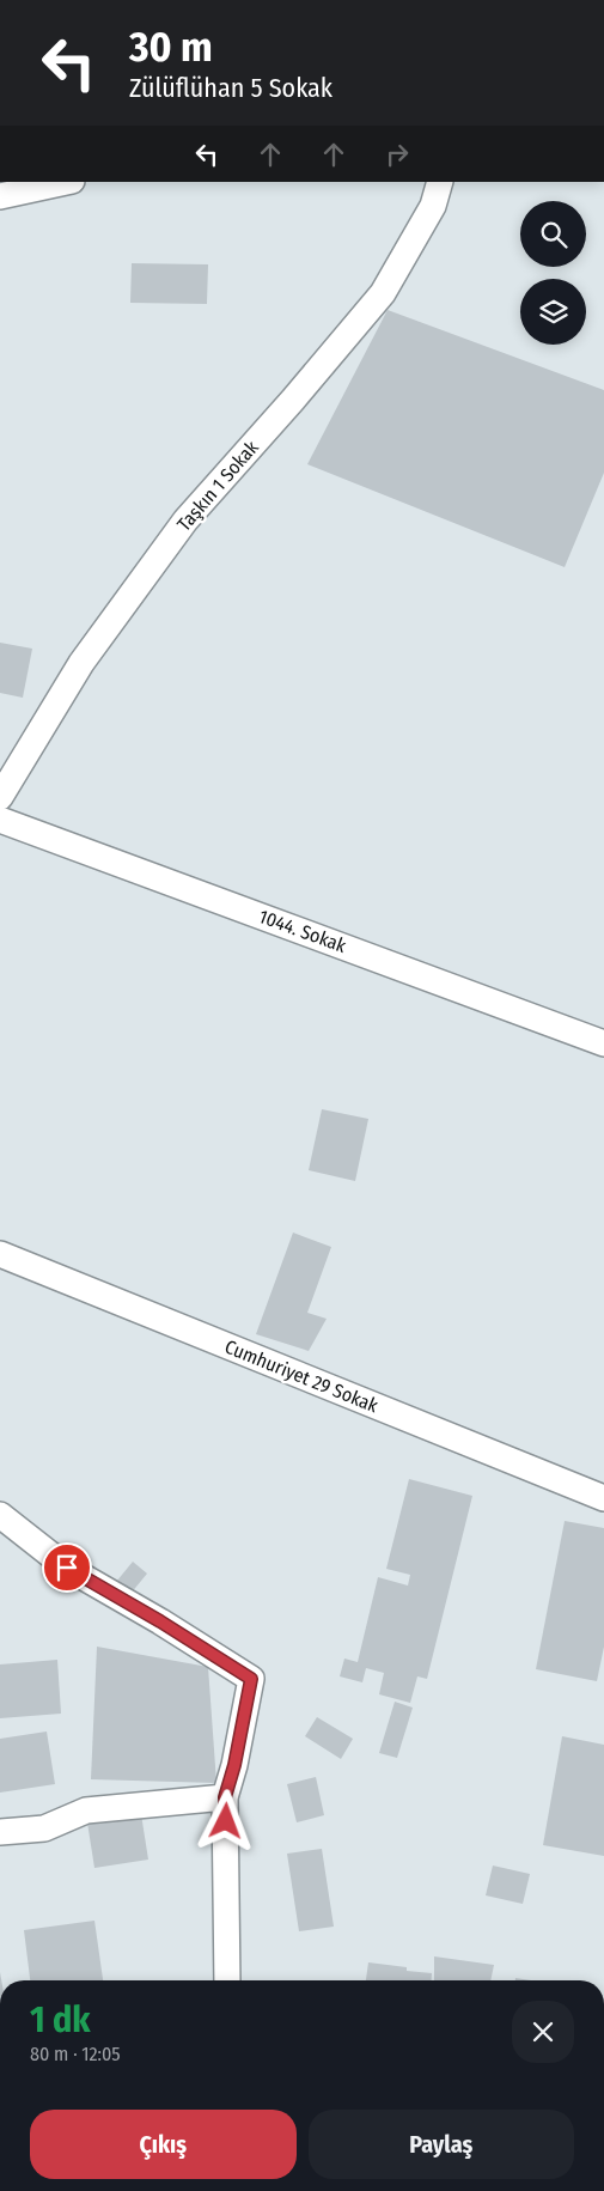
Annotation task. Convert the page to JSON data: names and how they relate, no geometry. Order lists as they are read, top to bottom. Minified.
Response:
{"streets":{"street":["Taşkın 1 Sokak","1044. Sokak","Cumhuriyet 29 Sokak"]},"page":{"turn":["30 m","Zülüflühan 5 Sokak"],"heading":["1 dk","80 m · 12:05"],"buttons":["Çıkış","Paylaş"]}}
